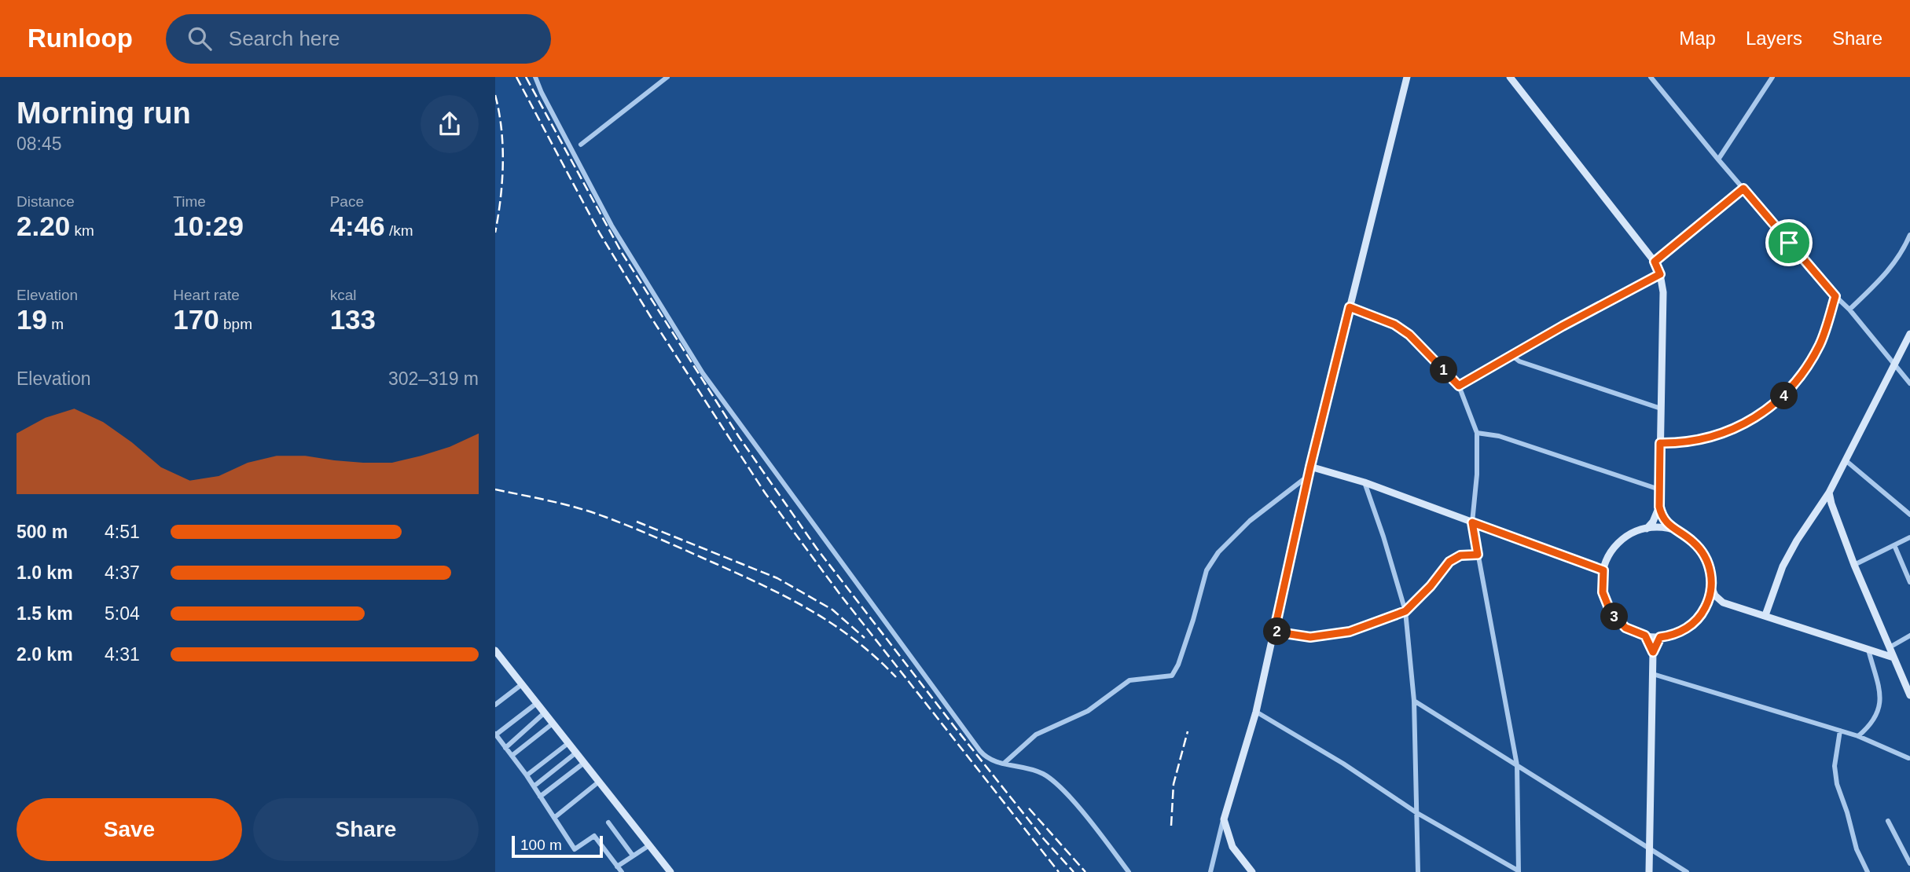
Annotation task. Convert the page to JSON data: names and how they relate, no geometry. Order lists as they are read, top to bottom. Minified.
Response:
{"scale_bar":"100 m","page":{"header":"Runloop","search":"Search here","nav":["Map","Layers","Share"],"heading":["Morning run","08:45"],"stats":[["Distance","2.20 km"],["Time","10:29"],["Pace","4:46 /km"],["Elevation","19 m"],["Heart rate","170 bpm"],["kcal","133"]],"pins":["1","4","3","2"],"chart":["Elevation","302–319 m"],"list":[{"name":"500 m","note":"4:51"},{"name":"1.0 km","note":"4:37"},{"name":"1.5 km","note":"5:04"},{"name":"2.0 km","note":"4:31"}],"buttons":["Save","Share"],"scale":"100 m"}}
